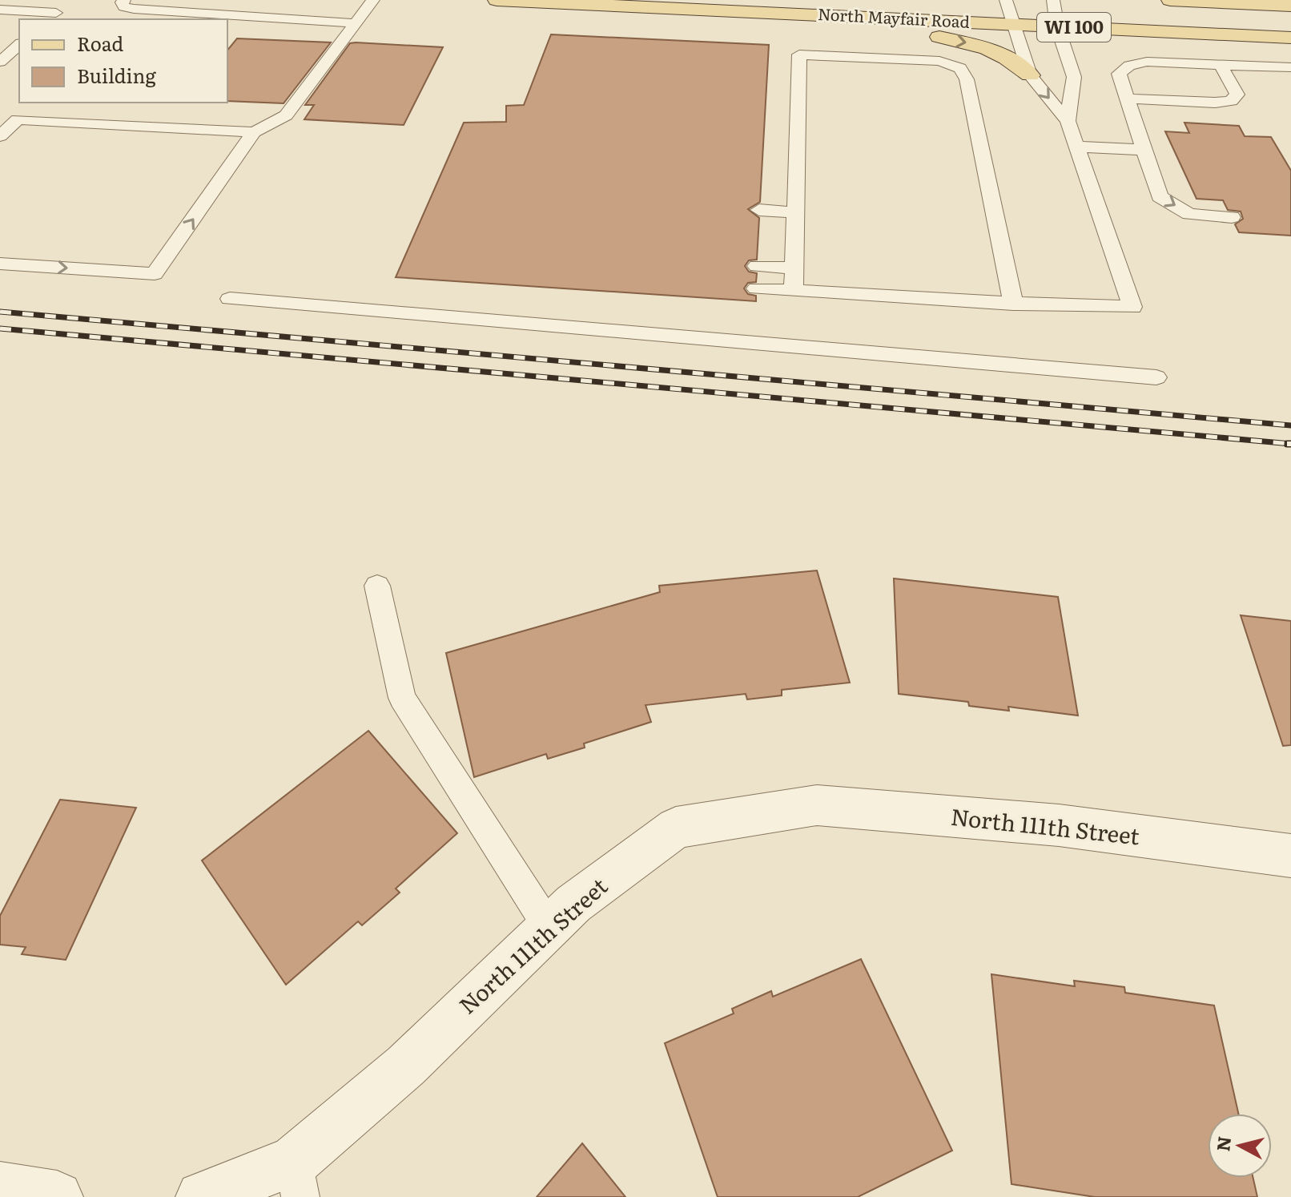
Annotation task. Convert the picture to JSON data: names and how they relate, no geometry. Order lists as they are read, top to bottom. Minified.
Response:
{"streets":{"main road":["North Mayfair Road","WI 100"],"street":["North 111th Street"]},"legend":["Road","Building"],"north":"left"}
